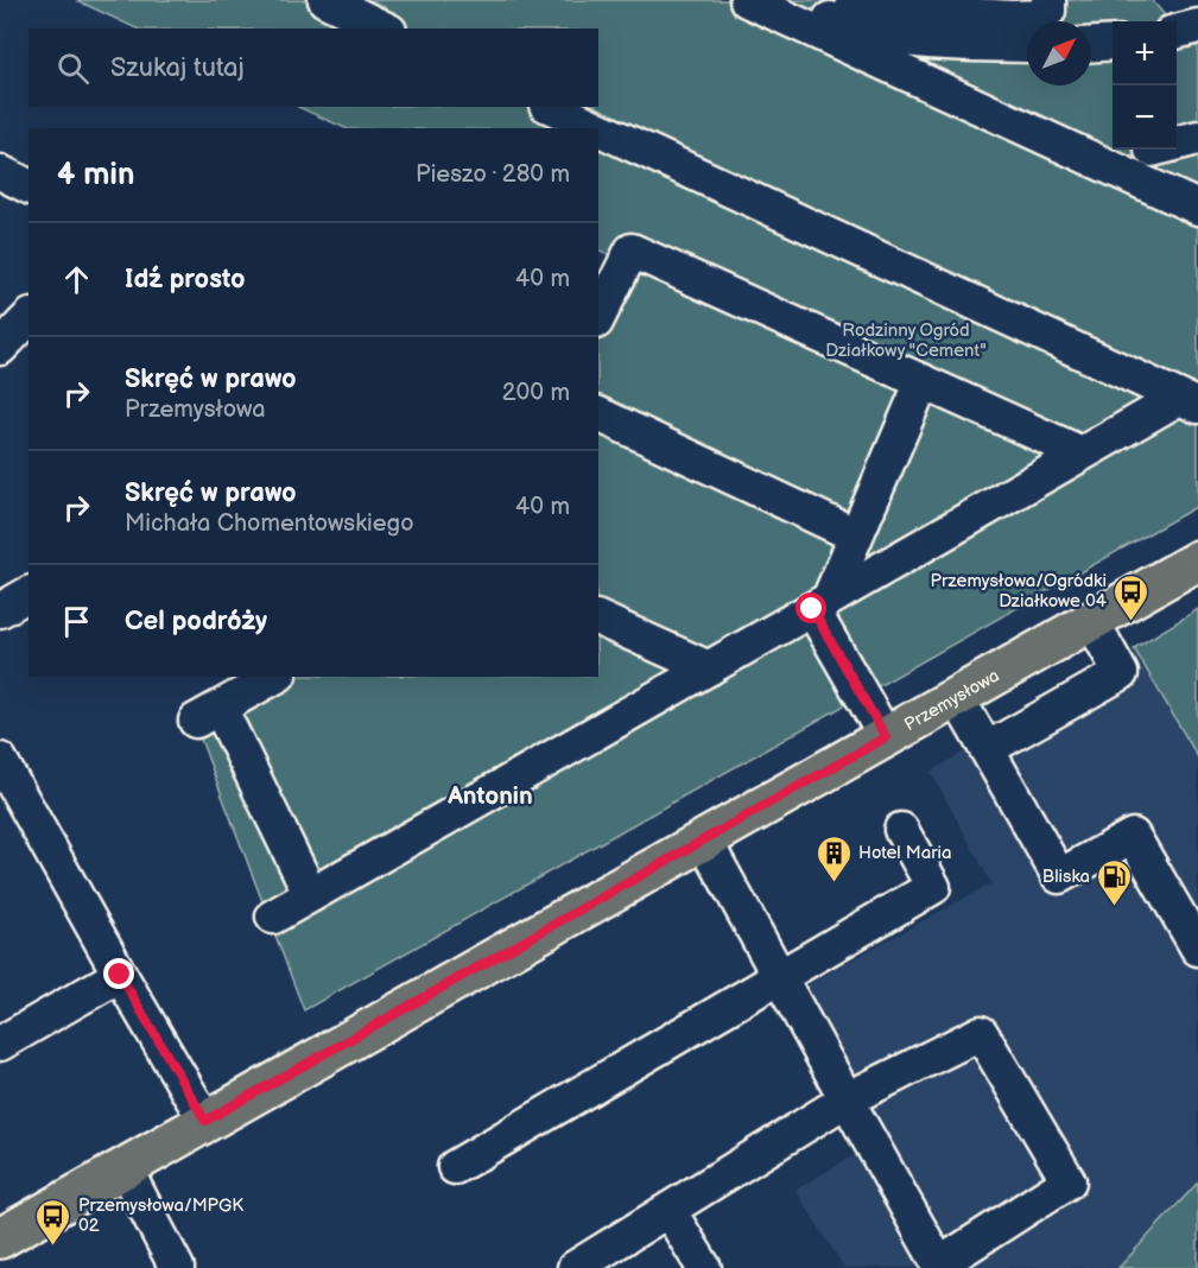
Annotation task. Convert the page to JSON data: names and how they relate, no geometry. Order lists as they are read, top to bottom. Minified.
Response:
{"streets":{"main road":["Przemysłowa"]},"districts":["Antonin"],"parks":["Rodzinny Ogród Działkowy \"Cement\""],"places":{"bus stop":["Przemysłowa/Ogródki Działkowe 04","Przemysłowa/MPGK 02"],"building":["Hotel Maria"],"fuel station":["Bliska"]},"north":"top right","page":{"map_buttons":["+","−"],"search":"Szukaj tutaj","heading":["4 min","Pieszo · 280 m"],"list":[["Idź prosto","40 m"],["Skręć w prawo","Przemysłowa","200 m"],["Skręć w prawo","Michała Chomentowskiego","40 m"],"Cel podróży"]}}
